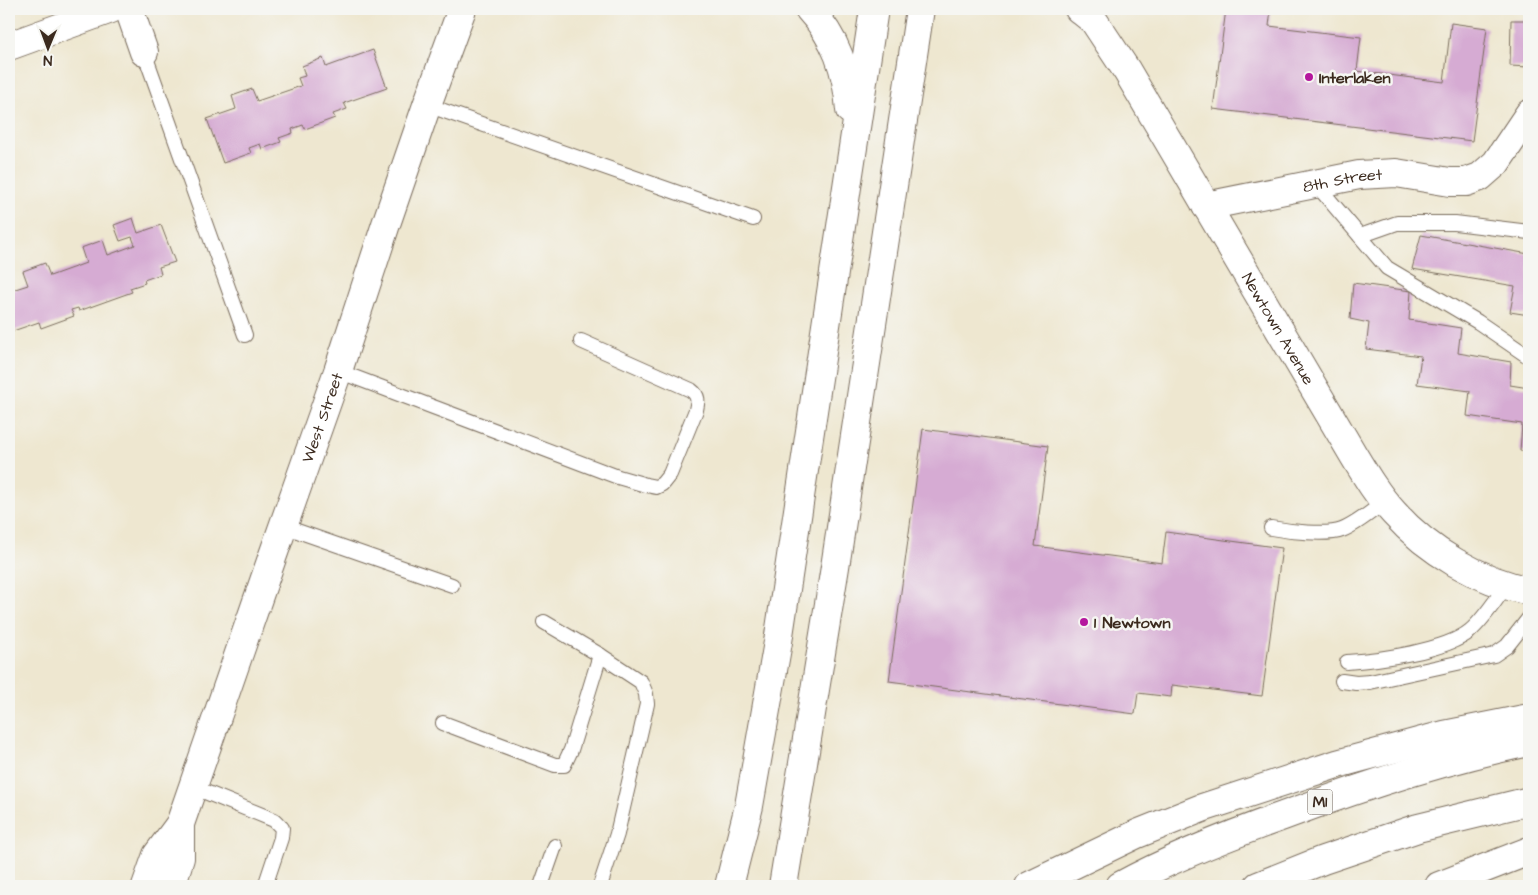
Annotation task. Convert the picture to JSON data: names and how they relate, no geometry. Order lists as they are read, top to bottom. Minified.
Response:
{"streets":{"main road":["8th Street","Newtown Avenue","West Street","M1"]},"crossings":[["8th Street","Newtown Avenue"]],"places":["Interlaken","1 Newtown"],"north":"bottom"}
